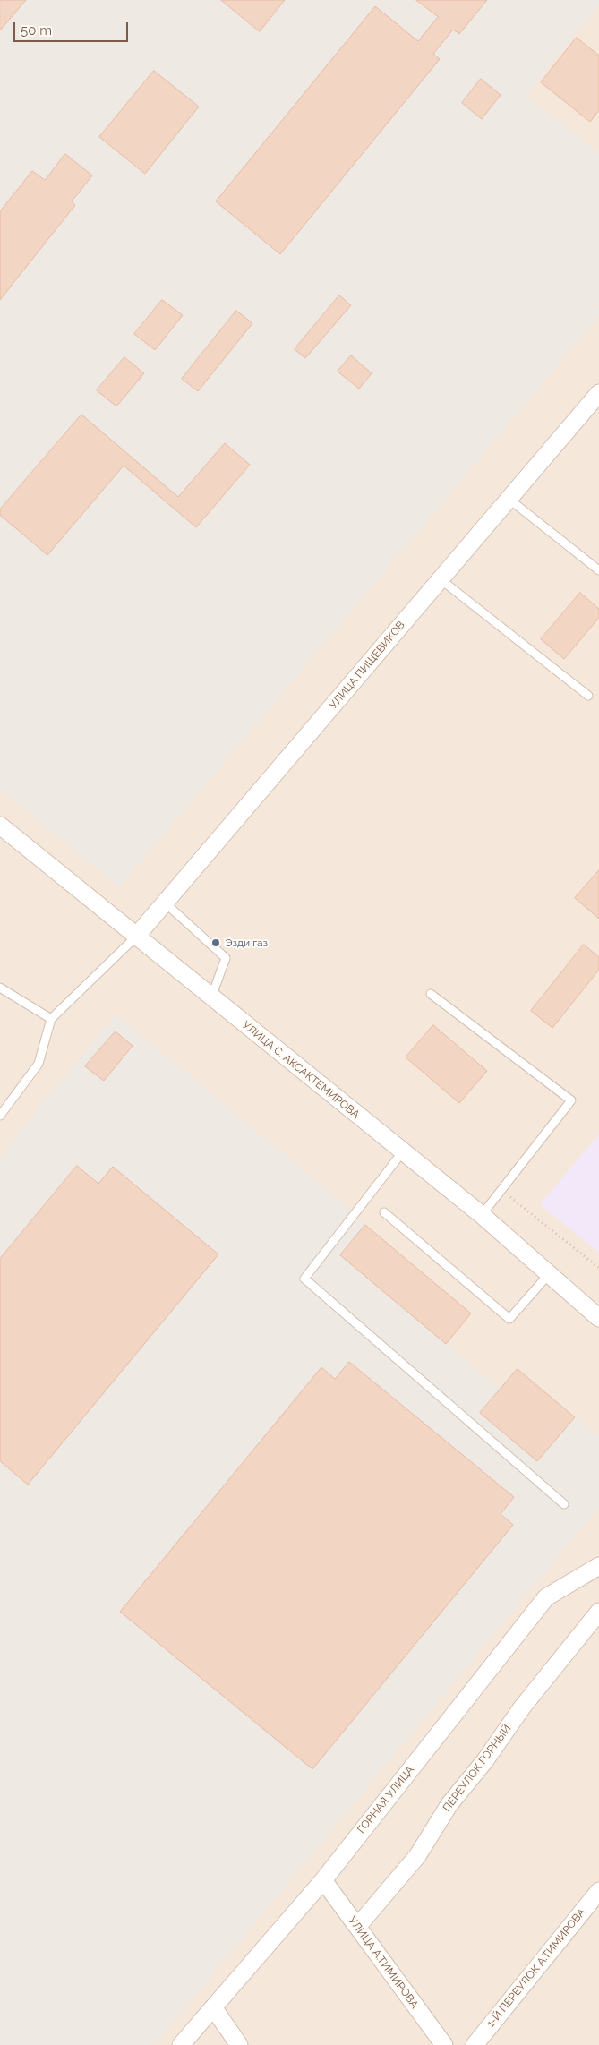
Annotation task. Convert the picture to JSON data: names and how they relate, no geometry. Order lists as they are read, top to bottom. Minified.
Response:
{"streets":{"street":["УЛИЦА ПИЩЕВИКОВ","УЛИЦА С. АКСАКТЕМИРОВА","ПЕРЕУЛОК ГОРНЫЙ","ГОРНАЯ УЛИЦА","УЛИЦА А.ТИМИРОВА","1-Й ПЕРЕУЛОК А.ТИМИРОВА"]},"crossings":[["УЛИЦА ПИЩЕВИКОВ","УЛИЦА С. АКСАКТЕМИРОВА"],["ПЕРЕУЛОК ГОРНЫЙ","УЛИЦА А.ТИМИРОВА"],["ГОРНАЯ УЛИЦА","УЛИЦА А.ТИМИРОВА"]],"places":["Эзди газ"],"scale_bar":"50 m"}
